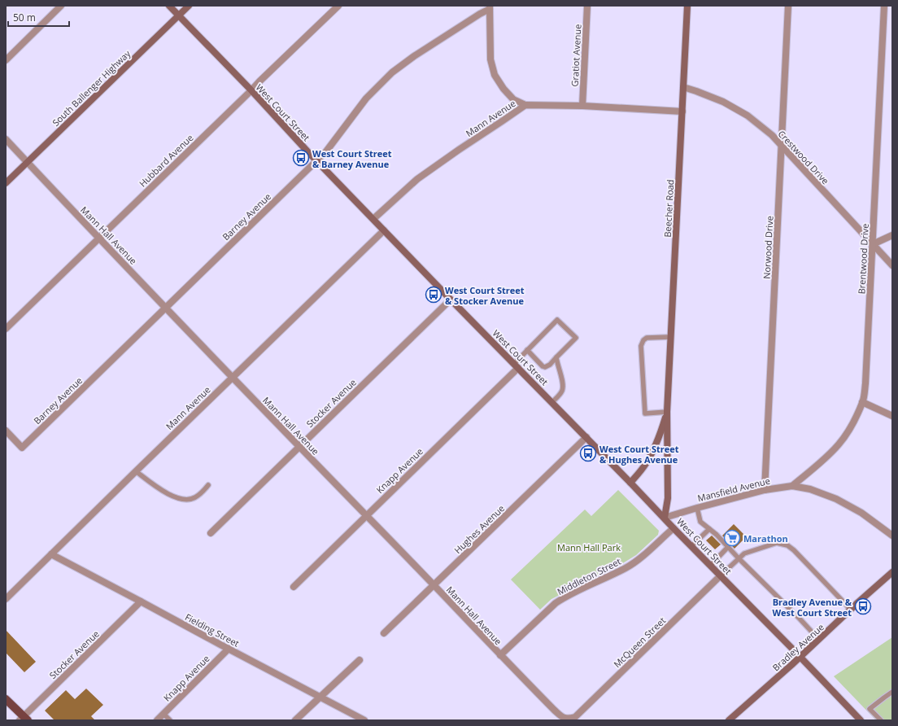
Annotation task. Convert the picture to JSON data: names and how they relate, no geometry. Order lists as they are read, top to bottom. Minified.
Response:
{"streets":{"street":["Gratiot Avenue","South Ballenger Highway","West Court Street","Mann Avenue","Crestwood Drive","Hubbard Avenue","Beecher Road","Barney Avenue","Mann Hall Avenue","Norwood Drive","Brentwood Drive","Stocker Avenue","Knapp Avenue","Mansfield Avenue","Hughes Avenue","Middleton Street","Fielding Street","McQueen Street","Bradley Avenue"]},"crossings":[["Gratiot Avenue","Mann Avenue"],["South Ballenger Highway","West Court Street"],["South Ballenger Highway","Mann Hall Avenue"],["West Court Street","Mann Avenue"],["West Court Street","Hubbard Avenue"],["West Court Street","Beecher Road"],["West Court Street","Barney Avenue"],["West Court Street","Stocker Avenue"],["West Court Street","Knapp Avenue"],["West Court Street","Mansfield Avenue"],["West Court Street","Hughes Avenue"],["West Court Street","Middleton Street"],["West Court Street","McQueen Street"],["West Court Street","Bradley Avenue"],["Mann Avenue","Beecher Road"],["Mann Avenue","Mann Hall Avenue"],["Mann Avenue","Fielding Street"],["Crestwood Drive","Beecher Road"],["Crestwood Drive","Norwood Drive"],["Crestwood Drive","Brentwood Drive"],["Hubbard Avenue","Mann Hall Avenue"],["Beecher Road","Mansfield Avenue"],["Barney Avenue","Mann Hall Avenue"],["Mann Hall Avenue","Stocker Avenue"],["Mann Hall Avenue","Knapp Avenue"],["Mann Hall Avenue","Hughes Avenue"],["Mann Hall Avenue","Middleton Street"],["Mann Hall Avenue","McQueen Street"],["Norwood Drive","Mansfield Avenue"],["Brentwood Drive","Mansfield Avenue"],["Stocker Avenue","Fielding Street"],["Knapp Avenue","Fielding Street"]],"parks":["Mann Hall Park"],"places":{"bus stop":["West Court Street & Barney Avenue","West Court Street & Stocker Avenue","West Court Street & Hughes Avenue","Bradley Avenue & West Court Street"],"supermarket":["Marathon"]},"scale_bar":"50 m"}
